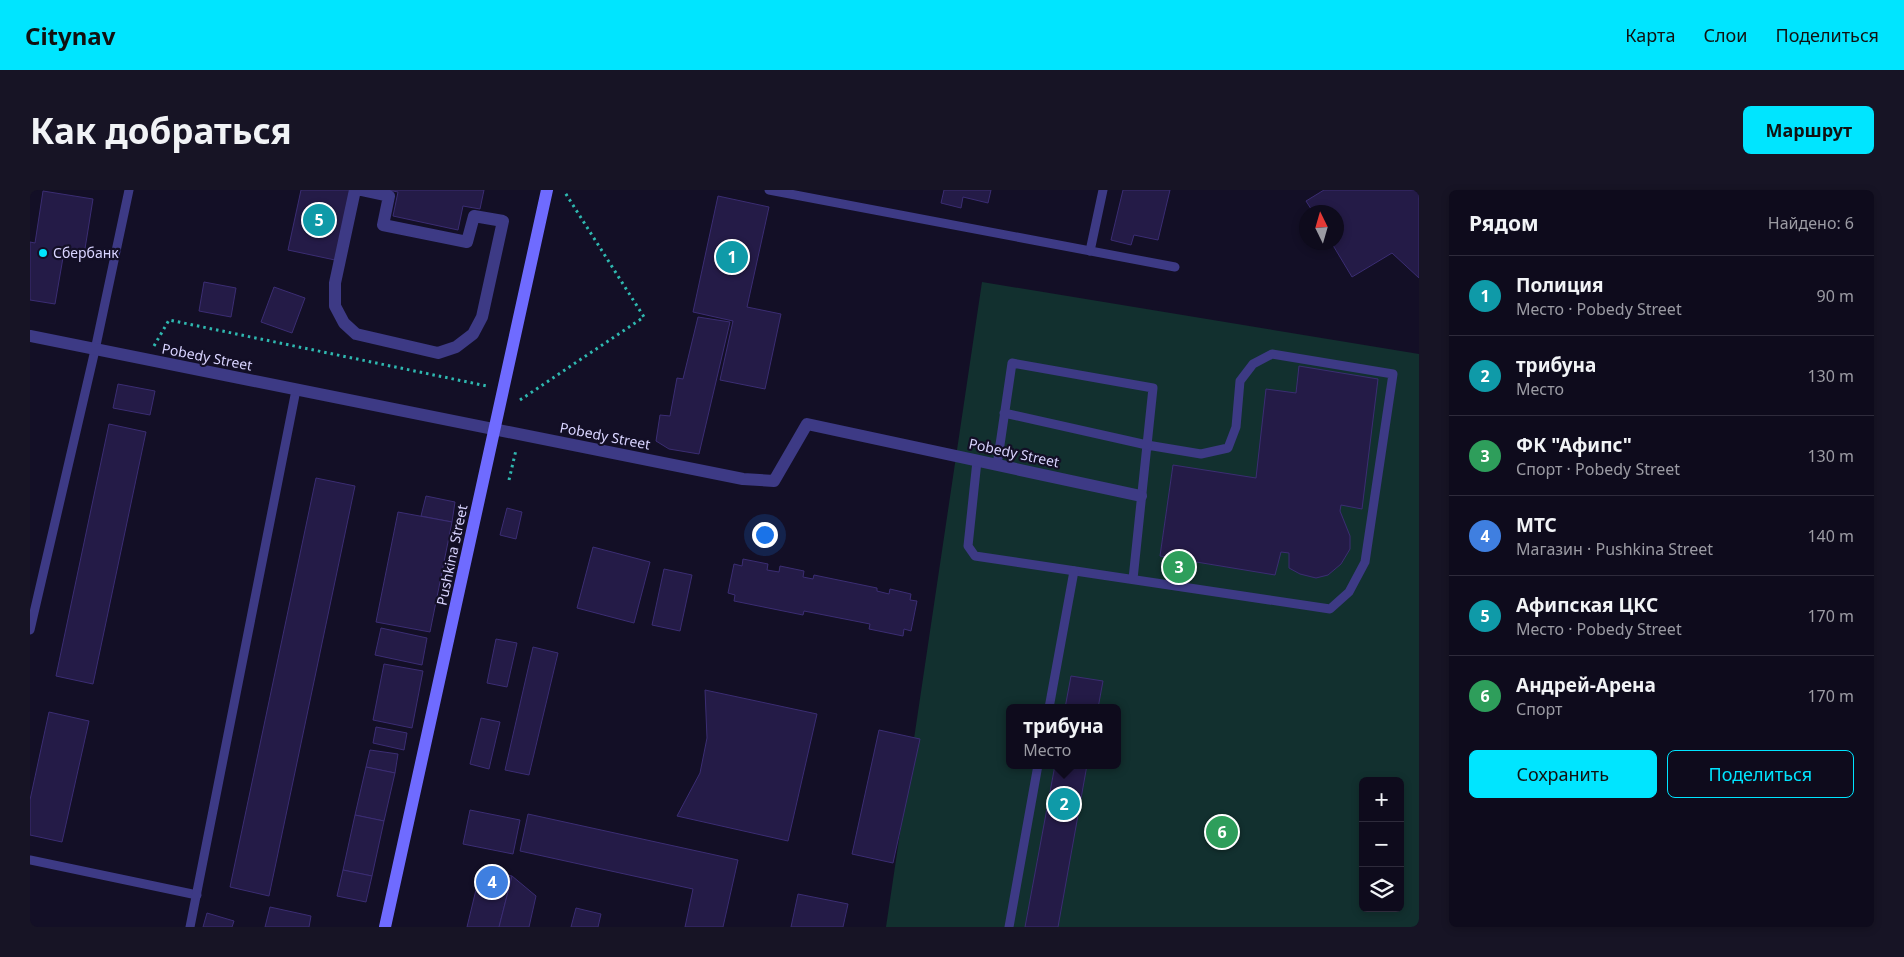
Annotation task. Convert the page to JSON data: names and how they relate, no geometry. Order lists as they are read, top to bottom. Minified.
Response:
{"streets":{"street":["Pobedy Street","Pushkina Street"]},"crossings":[["Pobedy Street","Pushkina Street"]],"places":["Сбербанк"],"north":"top","page":{"header":"Citynav","nav":["Карта","Слои","Поделиться"],"buttons":["Маршрут",["Сохранить","Поделиться"]],"title":"Как добраться","heading":["Рядом","Найдено: 6"],"pins":["5","1","3","2","6","4"],"list":[{"mark":"1","name":"Полиция","note":"Место · Pobedy Street","value":"90 m"},{"mark":"2","name":"трибуна","note":"Место","value":"130 m"},{"mark":"3","name":"ФК \"Афипс\"","note":"Спорт · Pobedy Street","value":"130 m"},{"mark":"4","name":"МТС","note":"Магазин · Pushkina Street","value":"140 m"},{"mark":"5","name":"Афипская ЦКС","note":"Место · Pobedy Street","value":"170 m"},{"mark":"6","name":"Андрей-Арена","note":"Спорт","value":"170 m"}],"popup":["трибуна","Место"],"map_buttons":["+","−"]}}
